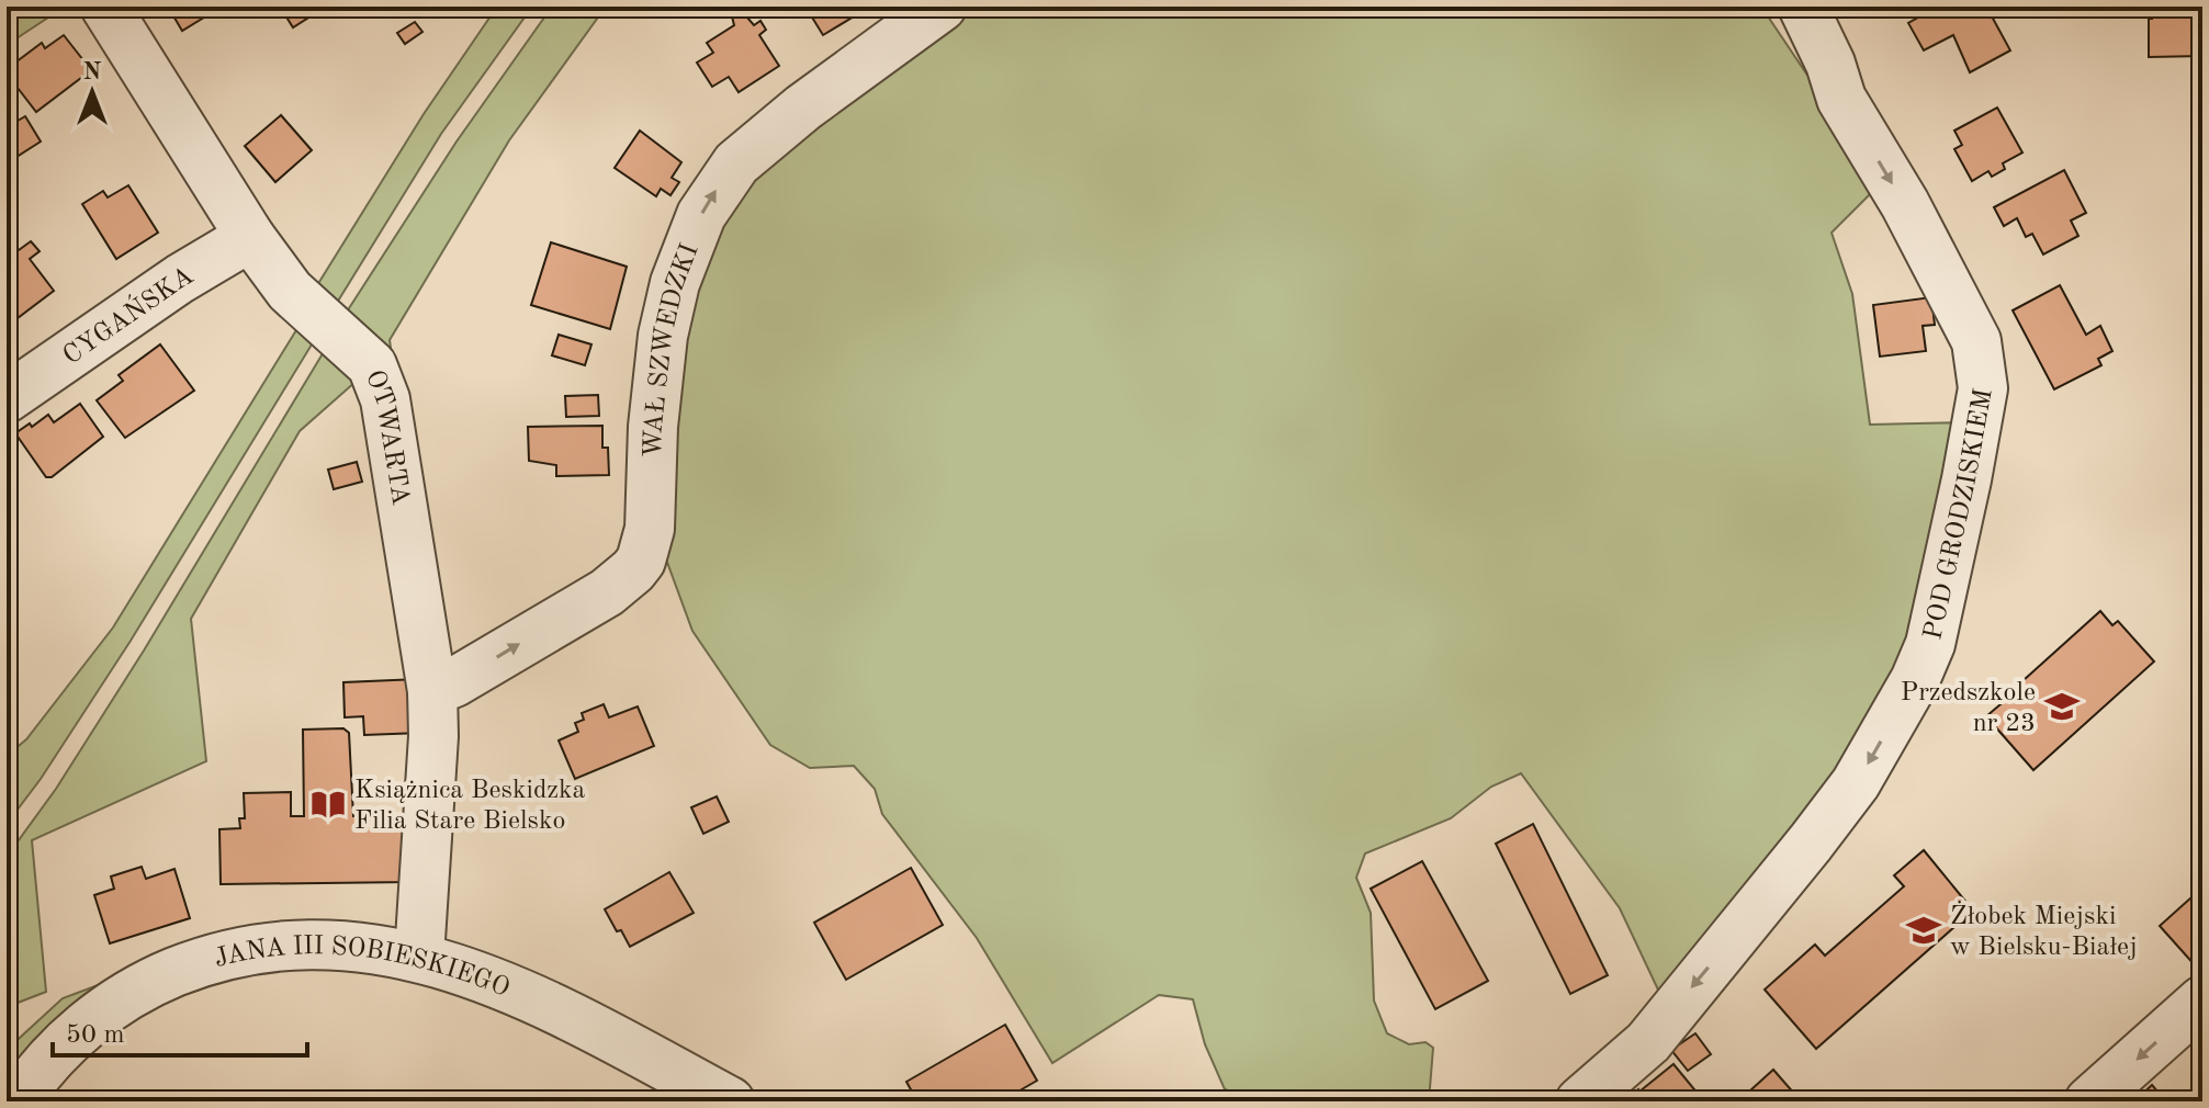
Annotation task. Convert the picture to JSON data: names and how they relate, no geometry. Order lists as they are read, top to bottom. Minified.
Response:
{"streets":{"street":["CYGAŃSKA","WAŁ SZWEDZKI","OTWARTA","POD GRODZISKIEM","JANA III SOBIESKIEGO"]},"crossings":[["CYGAŃSKA","OTWARTA"],["WAŁ SZWEDZKI","OTWARTA"],["OTWARTA","JANA III SOBIESKIEGO"]],"one_way":["WAŁ SZWEDZKI","POD GRODZISKIEM"],"places":{"school or university":["Przedszkole nr 23","Żłobek Miejski w Bielsku-Białej"],"library":["Książnica Beskidzka Filia Stare Bielsko"]},"scale_bar":"50 m","north":"top"}
